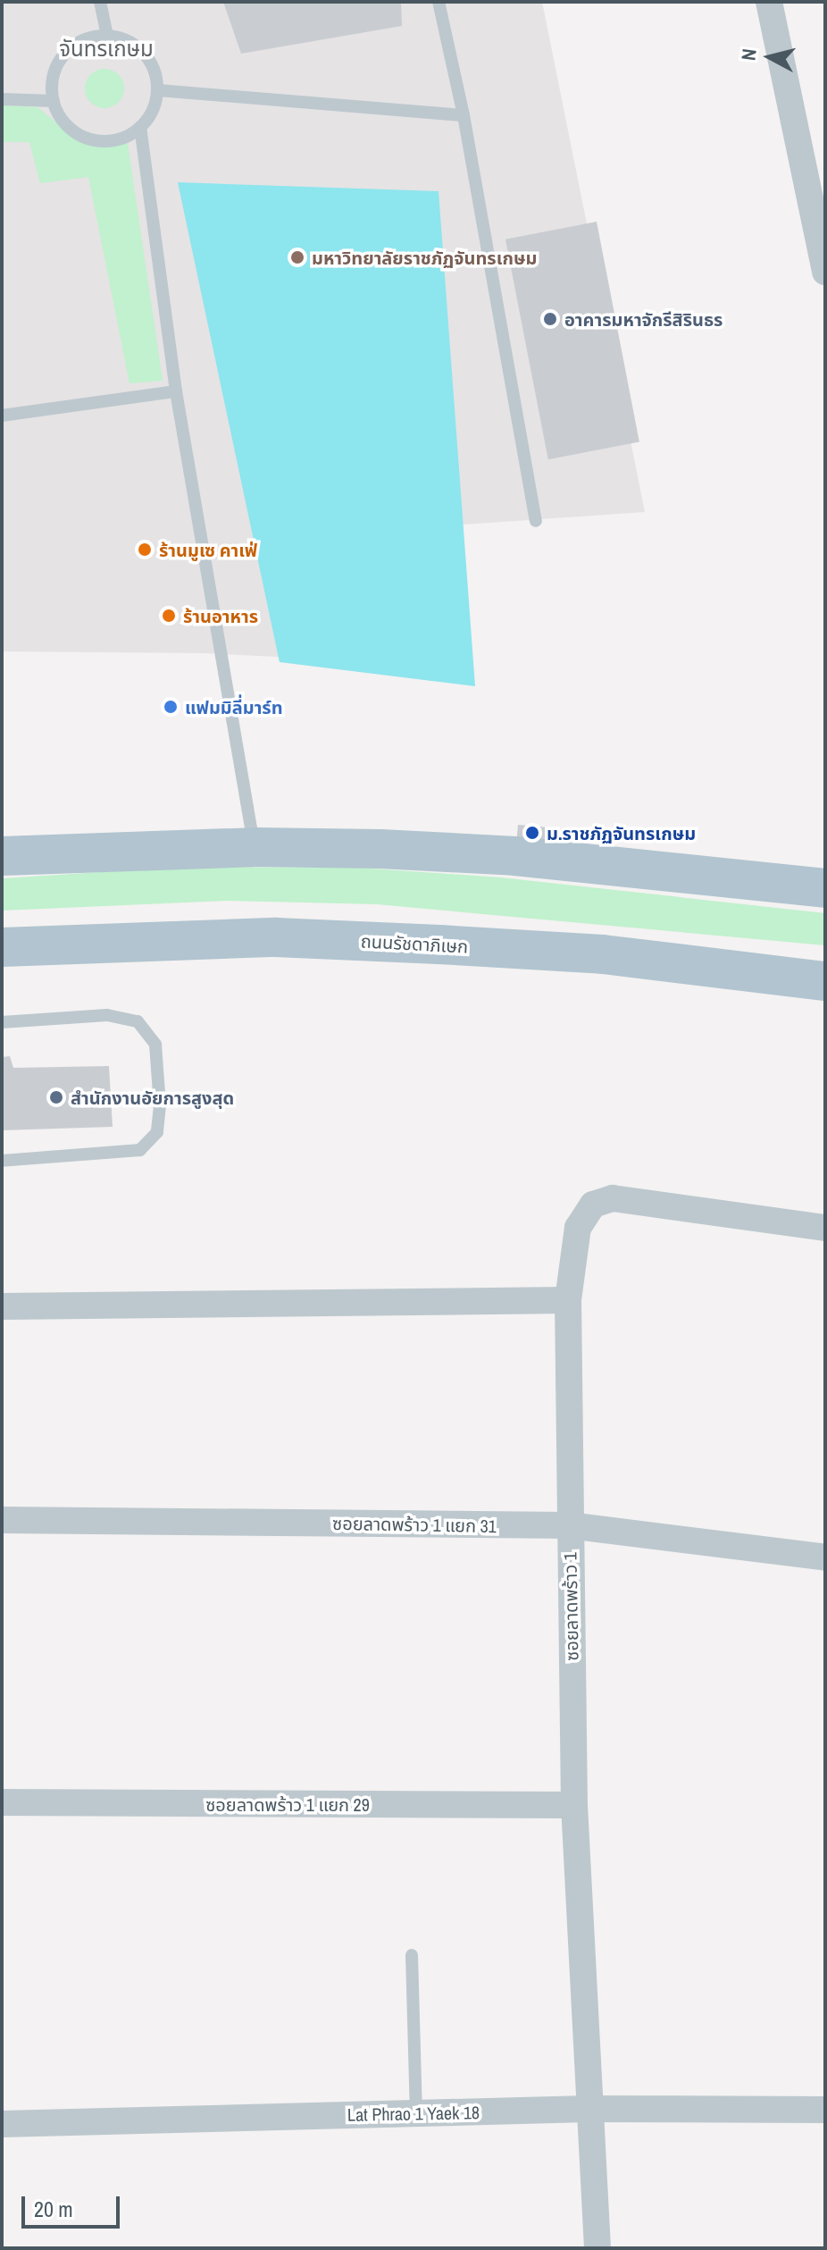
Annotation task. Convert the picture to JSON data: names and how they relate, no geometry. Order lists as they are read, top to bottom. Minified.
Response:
{"streets":{"main road":["ถนนรัชดาภิเษก"],"street":["ซอยลาดพร้าว 1 แยก 31","ซอยลาดพร้าว 1","ซอยลาดพร้าว 1 แยก 29","Lat Phrao 1 Yaek 18"]},"crossings":[["ซอยลาดพร้าว 1 แยก 31","ซอยลาดพร้าว 1"],["ซอยลาดพร้าว 1","ซอยลาดพร้าว 1 แยก 29"],["ซอยลาดพร้าว 1","Lat Phrao 1 Yaek 18"]],"districts":["จันทรเกษม"],"places":["มหาวิทยาลัยราชภัฏจันทรเกษม","อาคารมหาจักรีสิรินธร","ร้านมูเซ คาเฟ่","ร้านอาหาร","แฟมมิลี่มาร์ท","ม.ราชภัฏจันทรเกษม","สำนักงานอัยการสูงสุด"],"scale_bar":"20 m","north":"left"}
